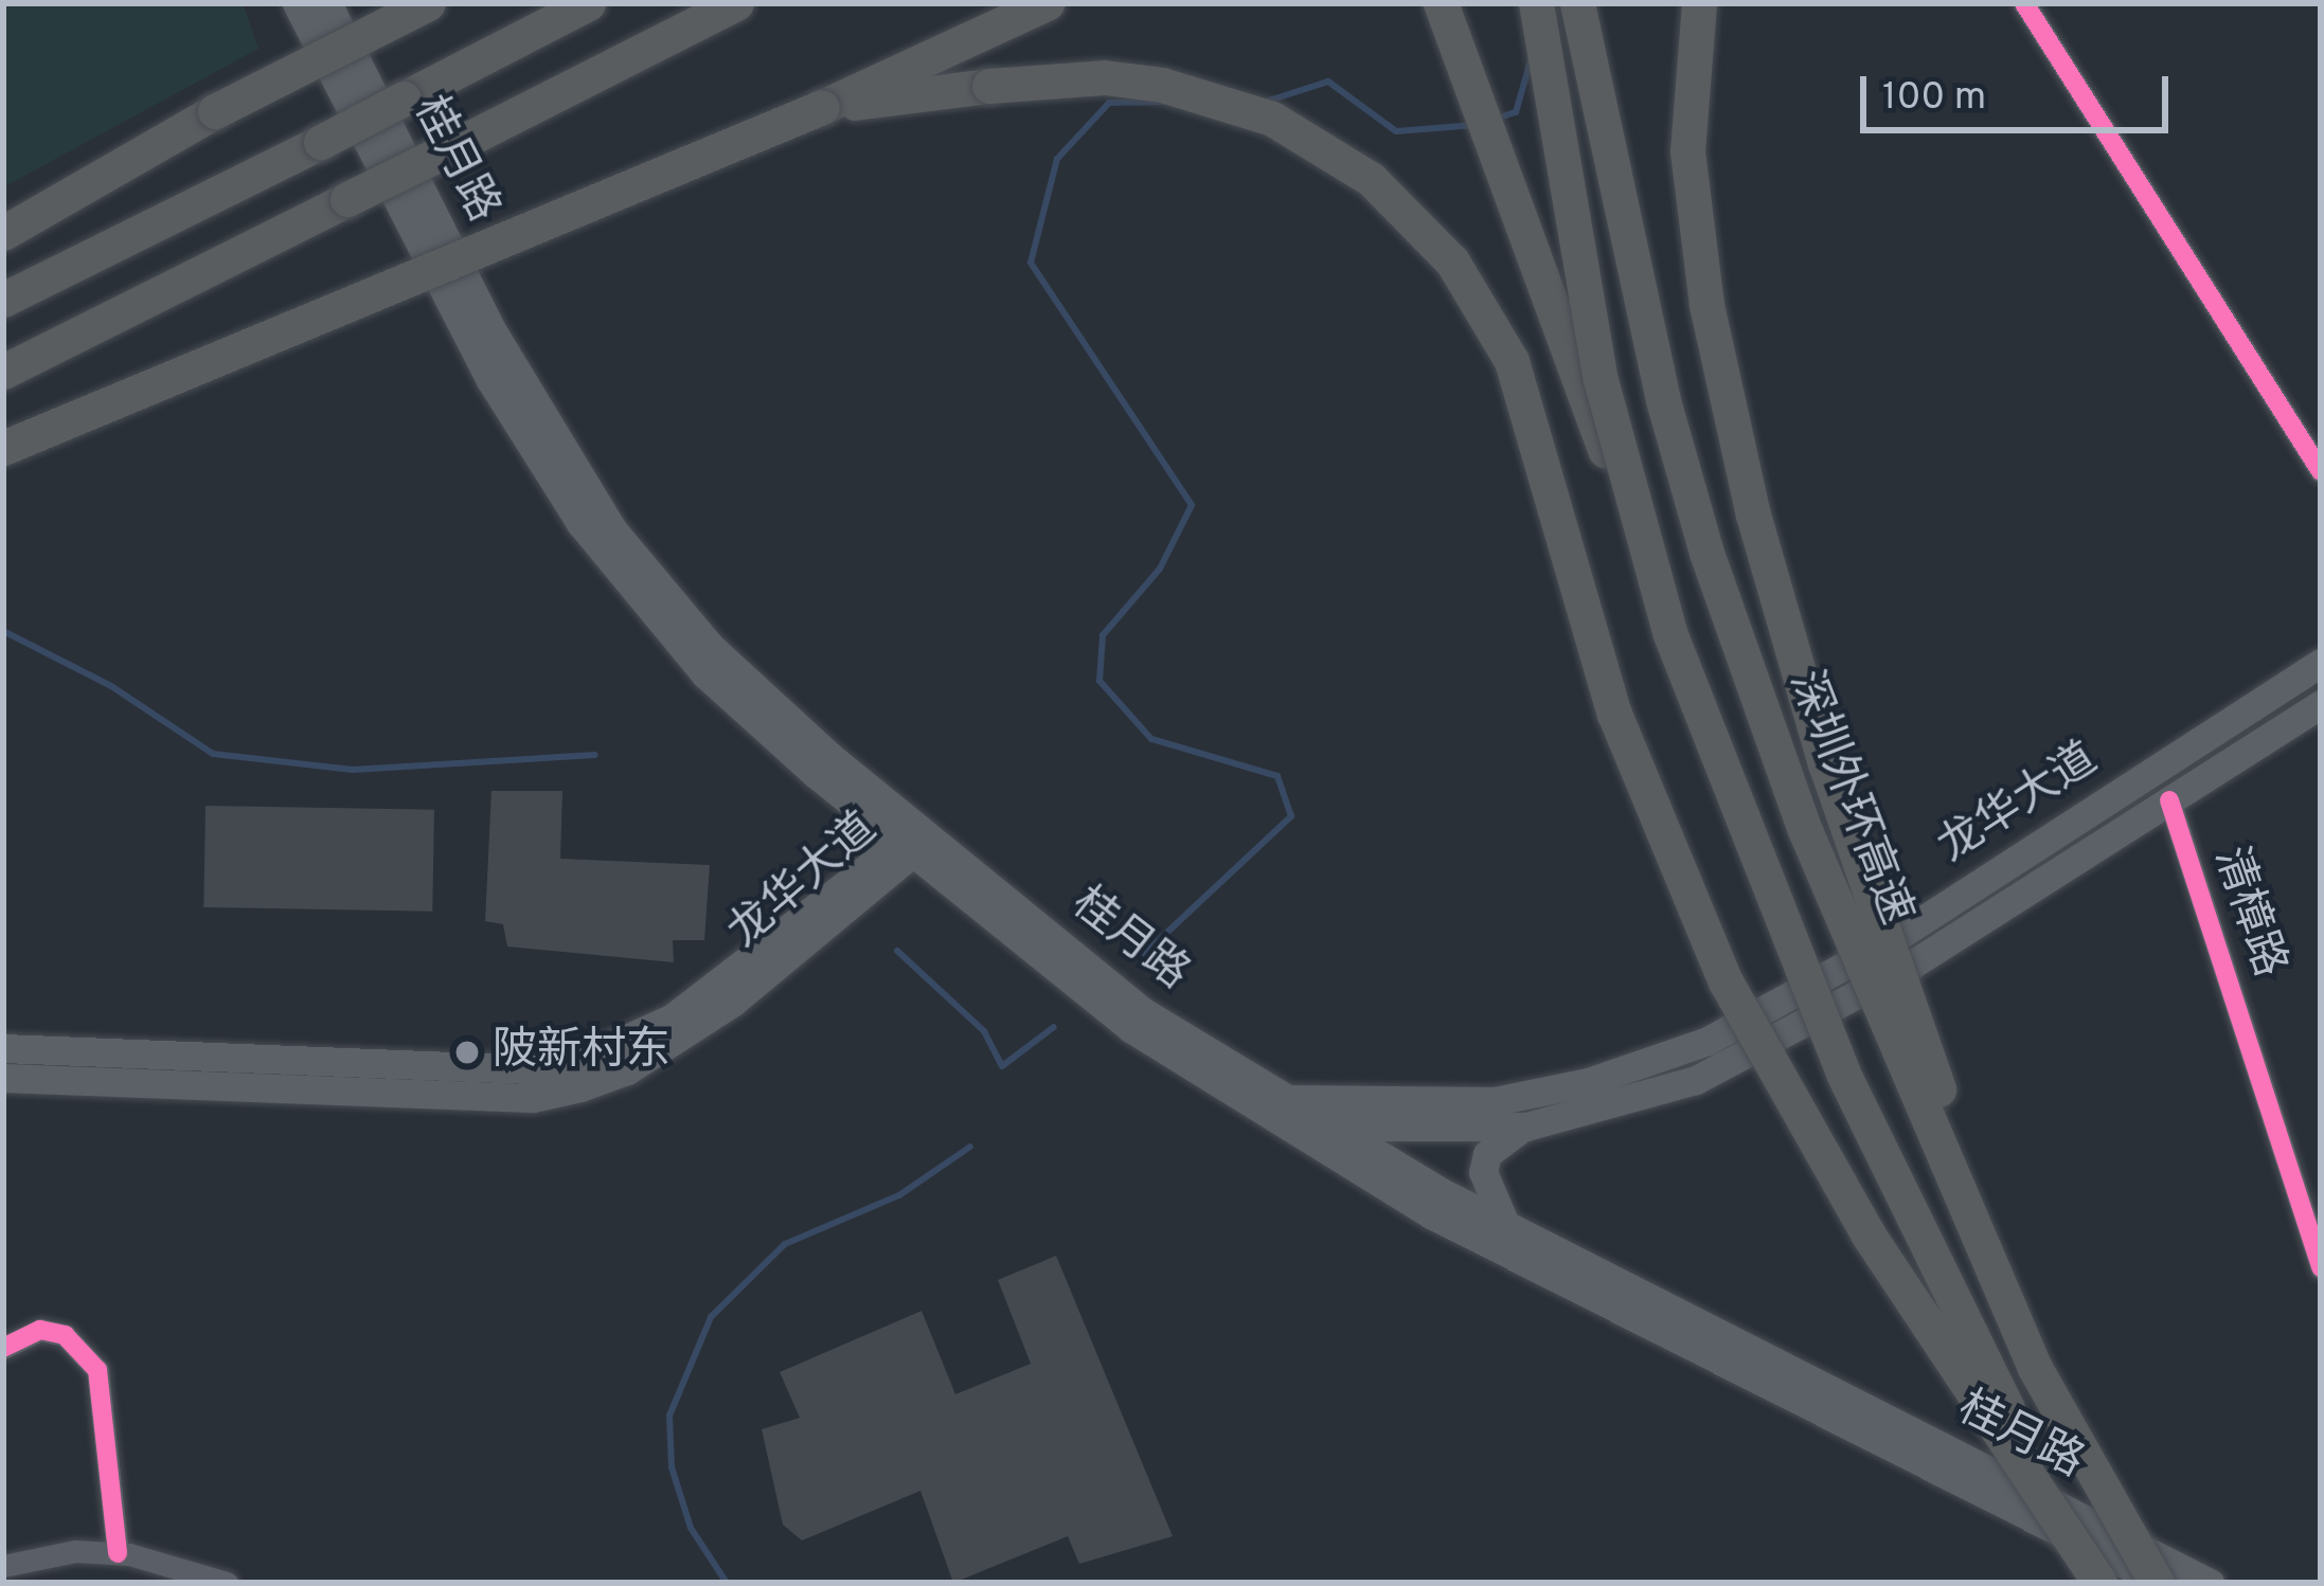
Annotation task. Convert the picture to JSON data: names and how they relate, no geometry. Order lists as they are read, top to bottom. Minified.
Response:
{"streets":{"highway":["深圳外环高速"],"main road":["桂月路","龙华大道"],"street":["清樟路"]},"crossings":[["桂月路","深圳外环高速"],["桂月路","龙华大道"],["龙华大道","清樟路"]],"places":["陂新村东"],"scale_bar":"100 m"}
